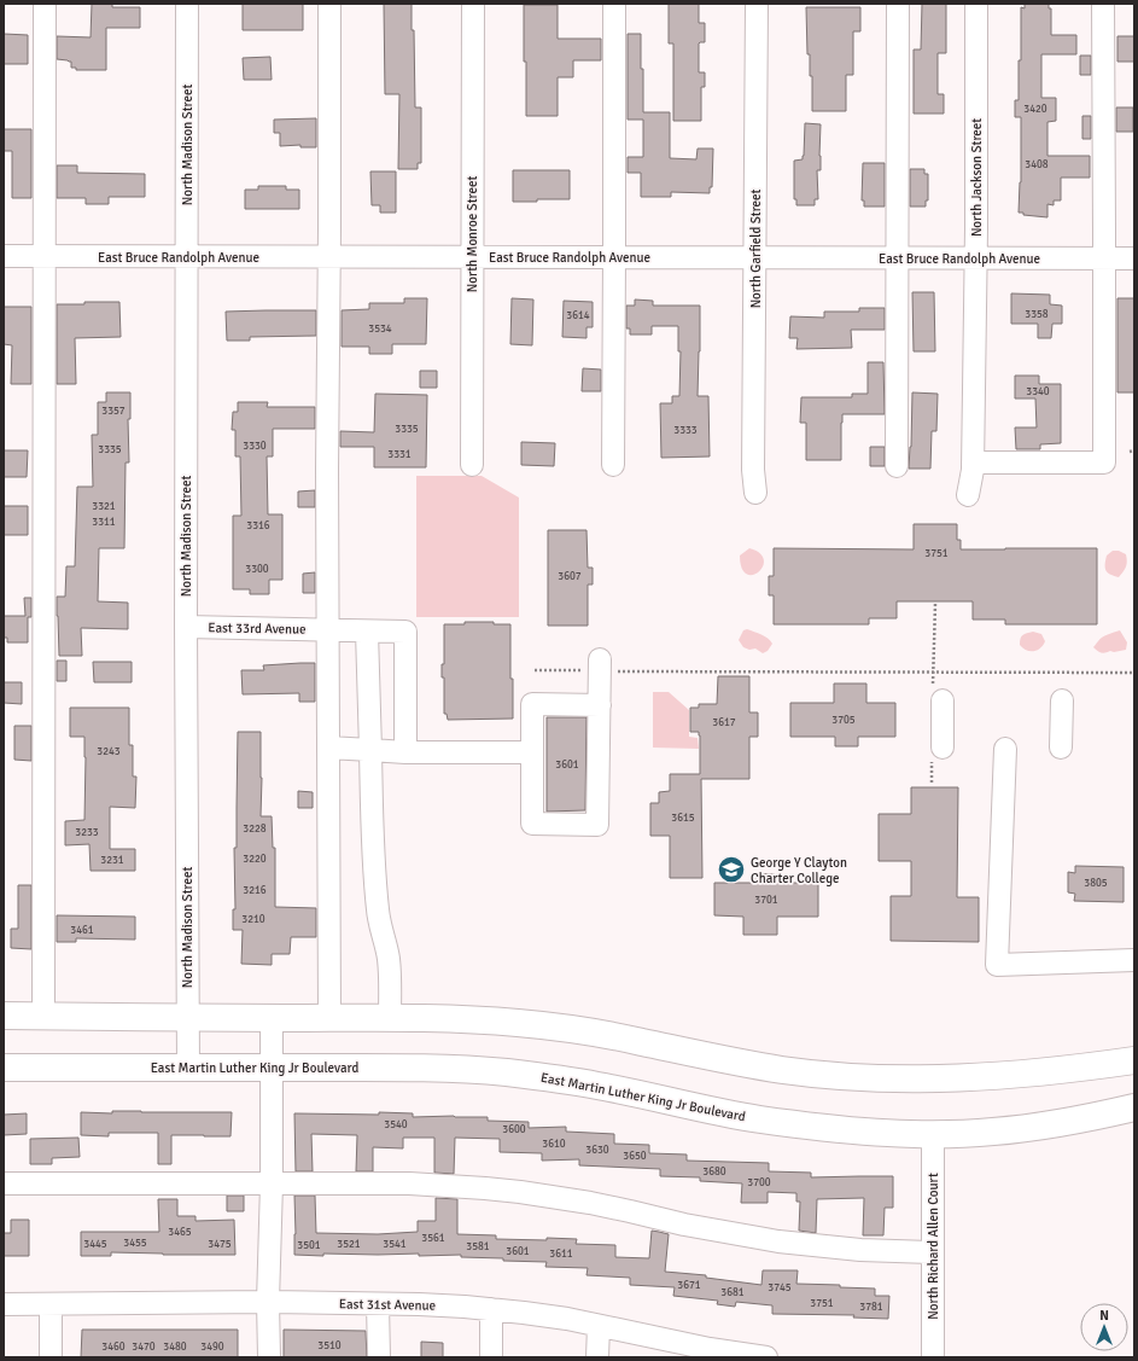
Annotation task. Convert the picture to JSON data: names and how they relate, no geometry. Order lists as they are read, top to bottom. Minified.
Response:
{"streets":{"main road":["East Martin Luther King Jr Boulevard"],"street":["North Madison Street","North Jackson Street","North Monroe Street","North Garfield Street","East Bruce Randolph Avenue","East 33rd Avenue","North Richard Allen Court","East 31st Avenue"]},"crossings":[["North Madison Street","East Bruce Randolph Avenue"],["North Madison Street","East 33rd Avenue"],["North Madison Street","East Martin Luther King Jr Boulevard"],["North Jackson Street","East Bruce Randolph Avenue"],["North Monroe Street","East Bruce Randolph Avenue"],["North Garfield Street","East Bruce Randolph Avenue"],["East Martin Luther King Jr Boulevard","North Richard Allen Court"]],"places":{"school or university":["George Y Clayton Charter College"]},"house_numbers":["3420","3408","3358","3614","3534","3340","3357","3335","3333","3330","3335","3331","3321","3311","3316","3751","3300","3607","3705","3617","3243","3601","3615","3228","3233","3220","3231","3805","3216","3701","3210","3461","3540","3600","3610","3630","3650","3680","3700","3465","3561","3455","3445","3475","3521","3541","3501","3581","3601","3611","3671","3745","3681","3751","3781","3510","3460","3470","3480","3490"],"north":"top"}
